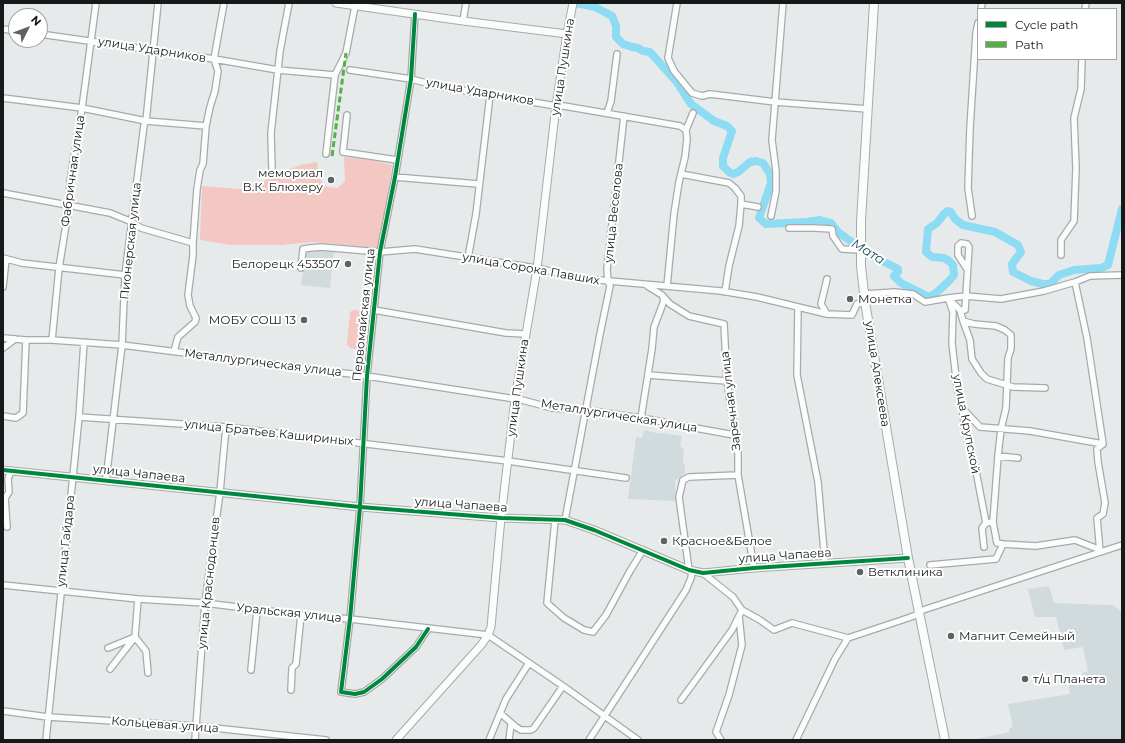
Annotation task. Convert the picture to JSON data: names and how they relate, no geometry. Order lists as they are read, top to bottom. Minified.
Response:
{"streets":{"main road":["улица Алексеева"],"street":["улица Ударников","улица Пушкина","Фабричная улица","улица Веселова","Пионерская улица","улица Сорока Павших","Первомайская улица","Металлургическая улица","Заречная улица","улица Крупской","улица Братьев Кашириных","улица Чапаева","улица Гайдара","улица Краснодонцев","Уральская улица","Кольцевая улица"]},"crossings":[["улица Ударников","улица Пушкина"],["улица Ударников","Фабричная улица"],["улица Ударников","улица Веселова"],["улица Ударников","Пионерская улица"],["улица Ударников","Первомайская улица"],["улица Пушкина","улица Сорока Павших"],["улица Пушкина","Металлургическая улица"],["улица Пушкина","улица Братьев Кашириных"],["улица Пушкина","улица Чапаева"],["улица Пушкина","Уральская улица"],["Фабричная улица","Металлургическая улица"],["улица Веселова","улица Сорока Павших"],["улица Веселова","Металлургическая улица"],["улица Веселова","улица Братьев Кашириных"],["улица Веселова","улица Чапаева"],["Пионерская улица","Металлургическая улица"],["Пионерская улица","улица Братьев Кашириных"],["Пионерская улица","улица Чапаева"],["улица Сорока Павших","Первомайская улица"],["улица Сорока Павших","улица Алексеева"],["улица Сорока Павших","Заречная улица"],["Первомайская улица","Металлургическая улица"],["Первомайская улица","улица Братьев Кашириных"],["Первомайская улица","улица Чапаева"],["Первомайская улица","Уральская улица"],["Металлургическая улица","Заречная улица"],["Металлургическая улица","улица Гайдара"],["улица Алексеева","улица Чапаева"],["Заречная улица","улица Чапаева"],["улица Братьев Кашириных","улица Гайдара"],["улица Братьев Кашириных","улица Краснодонцев"],["улица Чапаева","улица Гайдара"],["улица Чапаева","улица Краснодонцев"],["улица Гайдара","Уральская улица"],["улица Гайдара","Кольцевая улица"],["улица Краснодонцев","Уральская улица"],["улица Краснодонцев","Кольцевая улица"]],"water":["Мата"],"places":["мемориал В.К. Блюхеру","Белорецк 453507","Монетка","МОБУ СОШ 13","Красное&Белое","Ветклиника","Магнит Семейный","т/ц Планета"],"legend":["Cycle path","Path"],"north":"top right"}
